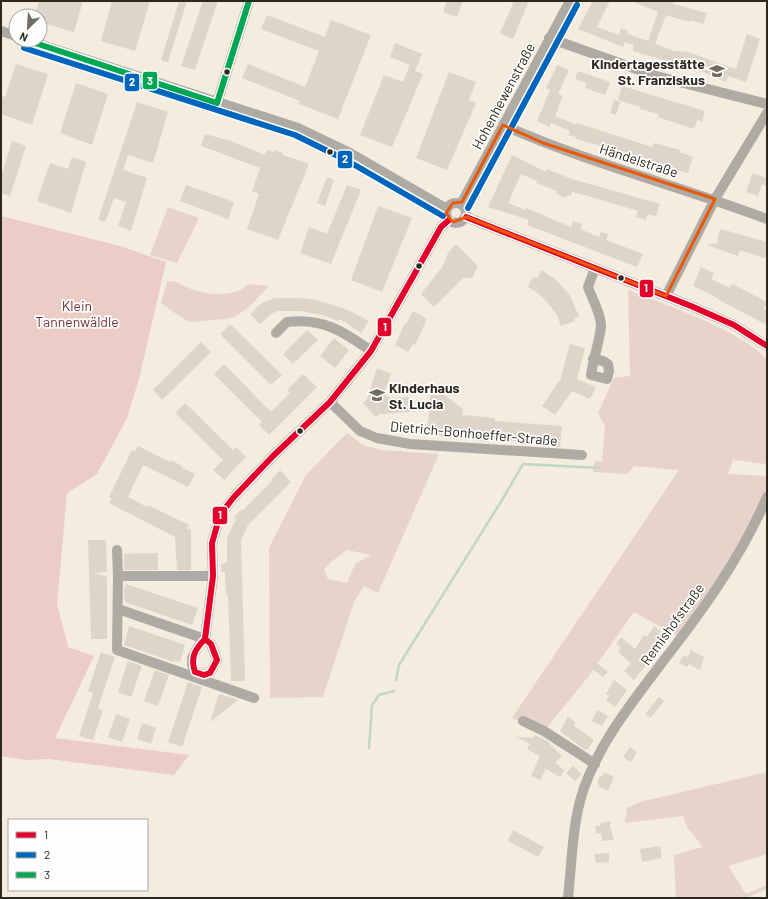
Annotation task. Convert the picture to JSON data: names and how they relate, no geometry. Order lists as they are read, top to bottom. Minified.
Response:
{"streets":{"street":["Hohenhewenstraße","Händelstraße","Dietrich-Bonhoeffer-Straße","Remishofstraße"]},"crossings":[["Hohenhewenstraße","Händelstraße"]],"parks":["Klein Tannenwäldle"],"places":{"school or university":["Kindertagesstätte St. Franziskus","Kinderhaus St. Lucia"]},"lines":["transit line 3","transit line 2","transit line 1"],"legend":["1","2","3"],"north":"bottom left"}
